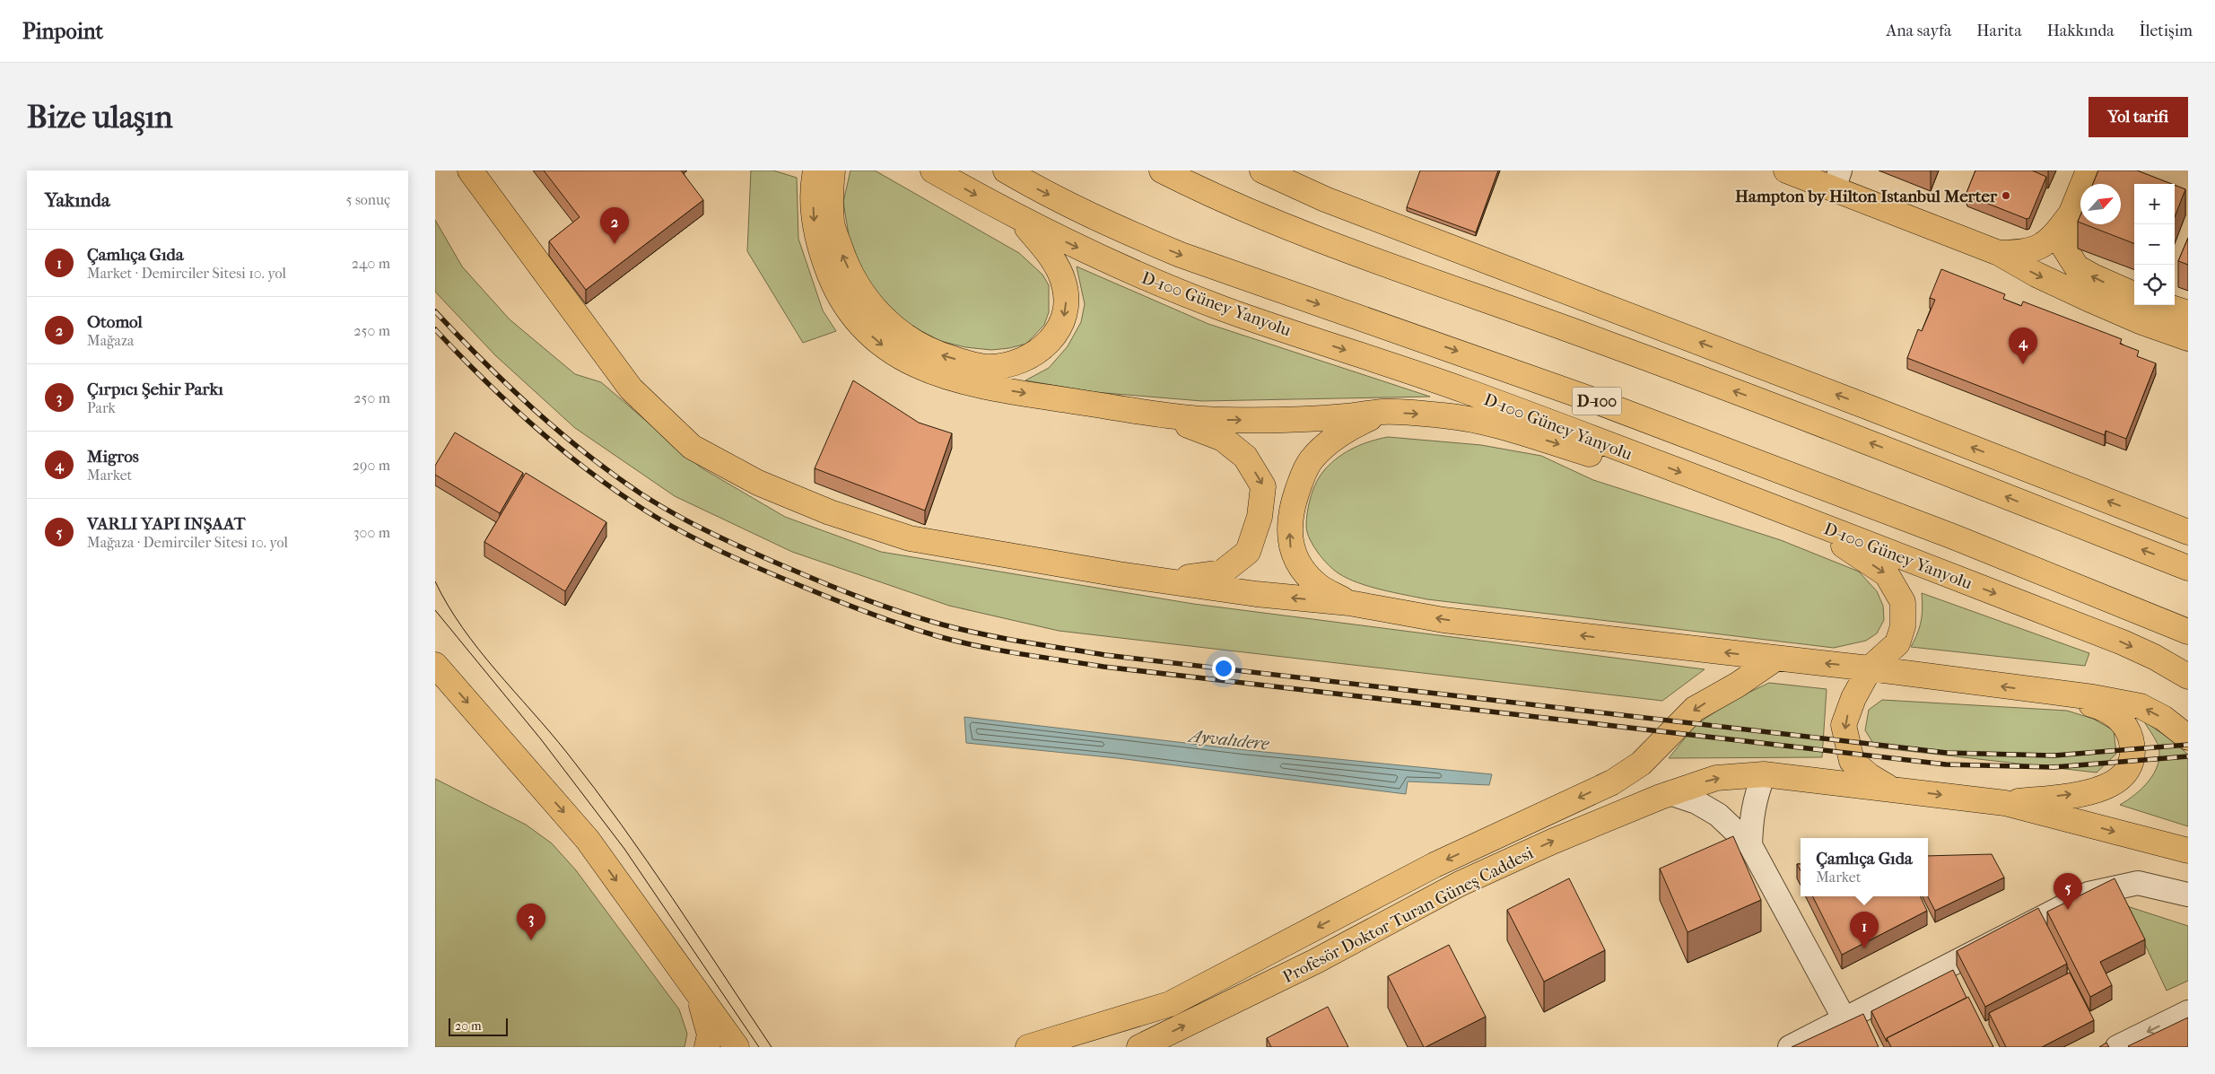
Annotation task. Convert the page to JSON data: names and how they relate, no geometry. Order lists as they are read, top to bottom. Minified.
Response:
{"streets":{"main road":["D-100 Güney Yanyolu","D-100","Profesör Doktor Turan Güneş Caddesi"]},"water":["Ayvalıdere"],"places":["Hampton by Hilton Istanbul Merter"],"scale_bar":"20 m","north":"top right","page":{"header":"Pinpoint","nav":["Ana sayfa","Harita","Hakkında","İletişim"],"buttons":"Yol tarifi","title":"Bize ulaşın","heading":["Yakında","5 sonuç"],"map_buttons":["+","−"],"pins":["2","4","5","3","1"],"list":[{"mark":"1","name":"Çamlıça Gıda","note":"Market · Demirciler Sitesi 10. yol","value":"240 m"},{"mark":"2","name":"Otomol","note":"Mağaza","value":"250 m"},{"mark":"3","name":"Çırpıcı Şehir Parkı","note":"Park","value":"250 m"},{"mark":"4","name":"Migros","note":"Market","value":"290 m"},{"mark":"5","name":"VARLI YAPI INŞAAT","note":"Mağaza · Demirciler Sitesi 10. yol","value":"300 m"}],"popup":["Çamlıça Gıda","Market"],"scale":"20 m"}}
